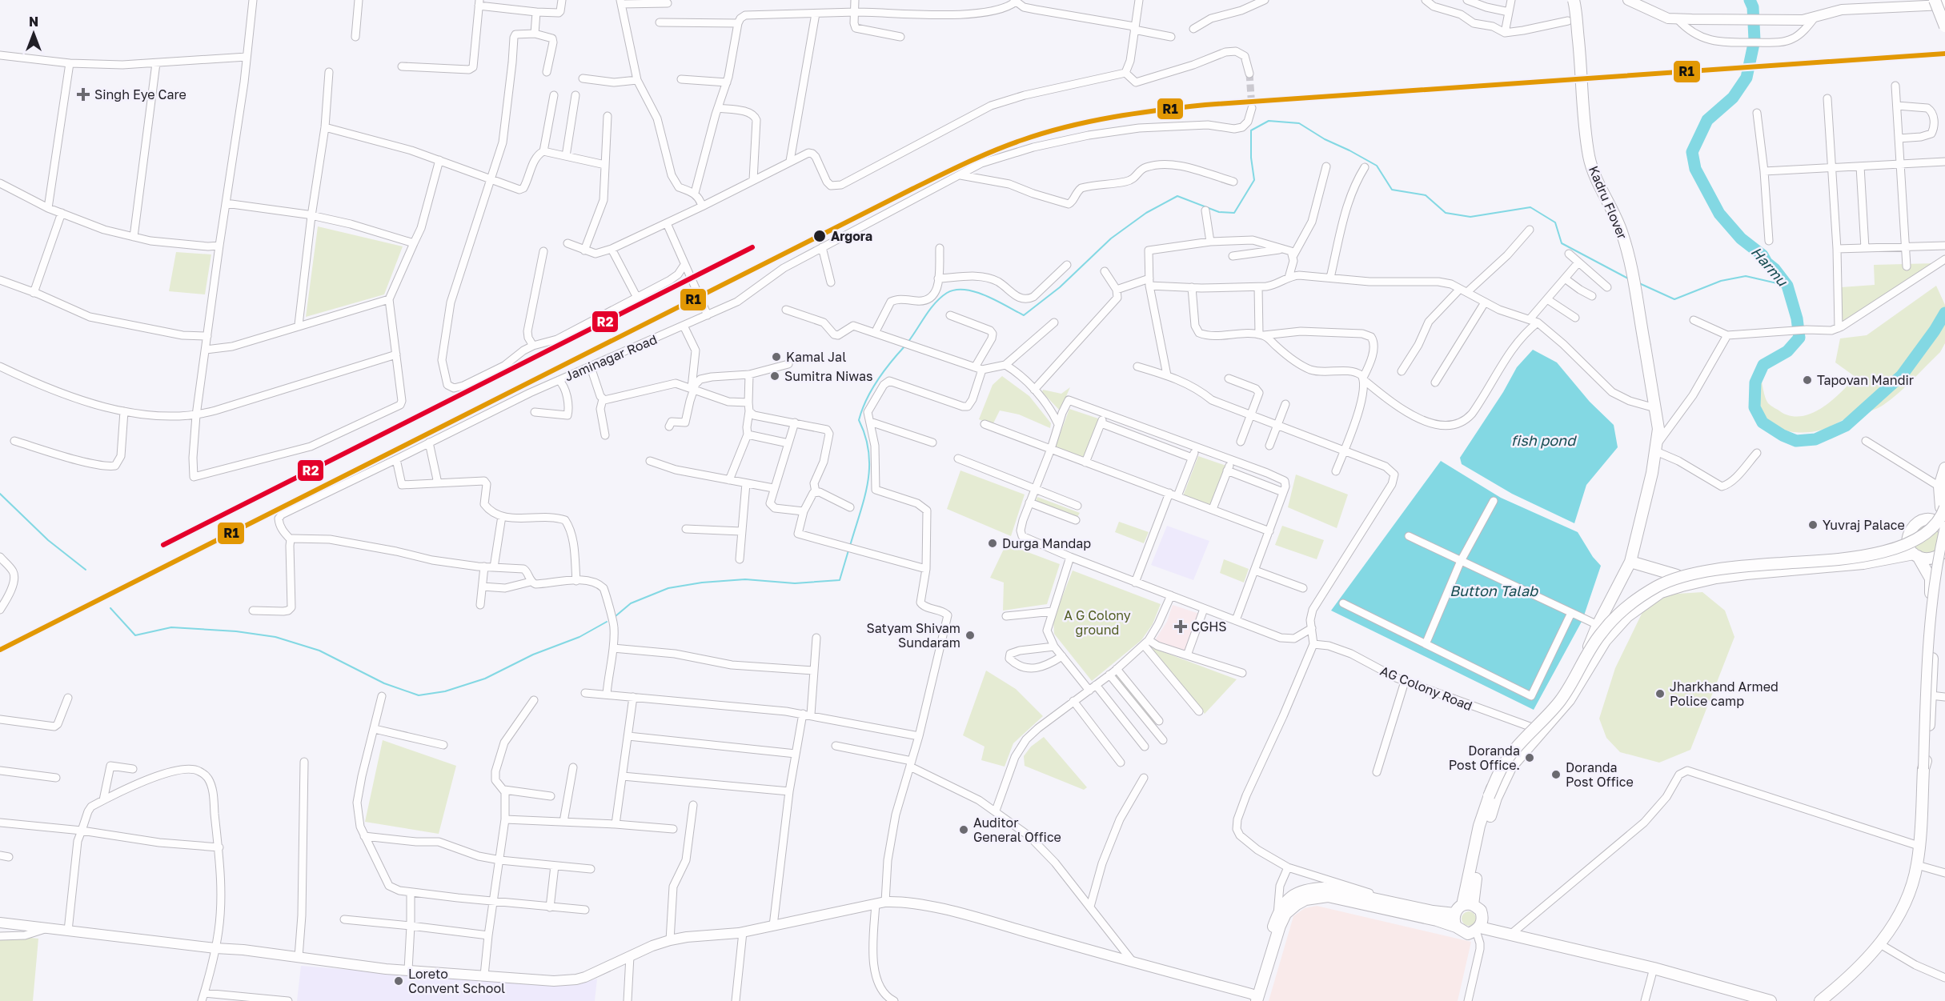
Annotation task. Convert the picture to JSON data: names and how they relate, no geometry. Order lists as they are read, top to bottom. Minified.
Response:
{"streets":{"main road":["Kadru Flover"],"street":["Jaminagar Road","AG Colony Road"]},"water":["Harmu","fish pond","Button Talab"],"parks":["A G Colony ground"],"places":{"health":["Singh Eye Care","CGHS"],"other":["Argora","Kamal Jal","Sumitra Niwas","Tapovan Mandir","Yuvraj Palace","Durga Mandap","Satyam Shivam Sundaram","Jharkhand Armed Police camp","Doranda Post Office.","Doranda Post Office","Auditor General Office","Loreto Convent School"]},"lines":["transit line R1","transit line R2"],"north":"top"}
